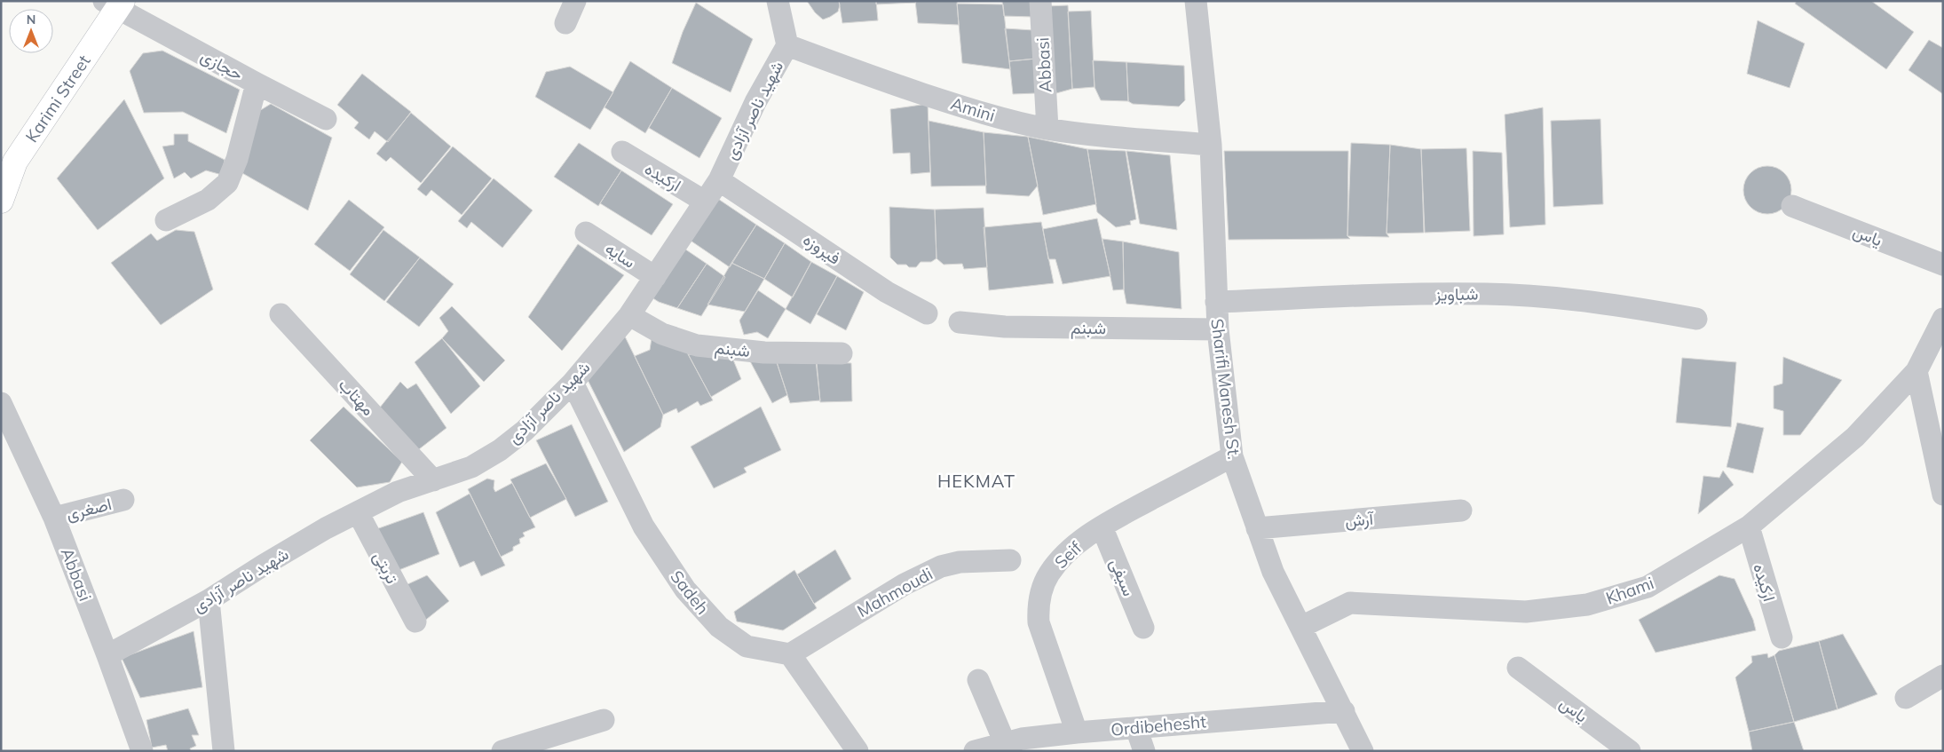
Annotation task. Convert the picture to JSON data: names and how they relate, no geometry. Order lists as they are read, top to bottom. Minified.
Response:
{"streets":{"main road":["Karimi Street"],"street":["حجازی","Abbasi","Amini","شهید ناصر آزادی","ارکیده","یاس","فیروزه","سایه","شباویز","شبنم","Sharifi Manesh St.","مهتاب","اصغری","آرش","Seif","تربتی","سیفی","Khami","Sadeh","Mahmoudi","Ordibehesht"]},"crossings":[["حجازی","Karimi Street"],["Abbasi","Amini"],["Abbasi","شهید ناصر آزادی"],["Abbasi","اصغری"],["Amini","شهید ناصر آزادی"],["Amini","Sharifi Manesh St."],["شهید ناصر آزادی","ارکیده"],["شهید ناصر آزادی","فیروزه"],["شهید ناصر آزادی","سایه"],["شهید ناصر آزادی","شبنم"],["شهید ناصر آزادی","مهتاب"],["شهید ناصر آزادی","تربتی"],["شهید ناصر آزادی","Sadeh"],["ارکیده","Khami"],["شباویز","Sharifi Manesh St."],["شبنم","Sharifi Manesh St."],["Sharifi Manesh St.","آرش"],["Sharifi Manesh St.","Seif"],["Sharifi Manesh St.","Khami"],["Sharifi Manesh St.","Ordibehesht"],["Seif","سیفی"],["Seif","Ordibehesht"],["Sadeh","Mahmoudi"]],"districts":["HEKMAT"],"north":"top"}
